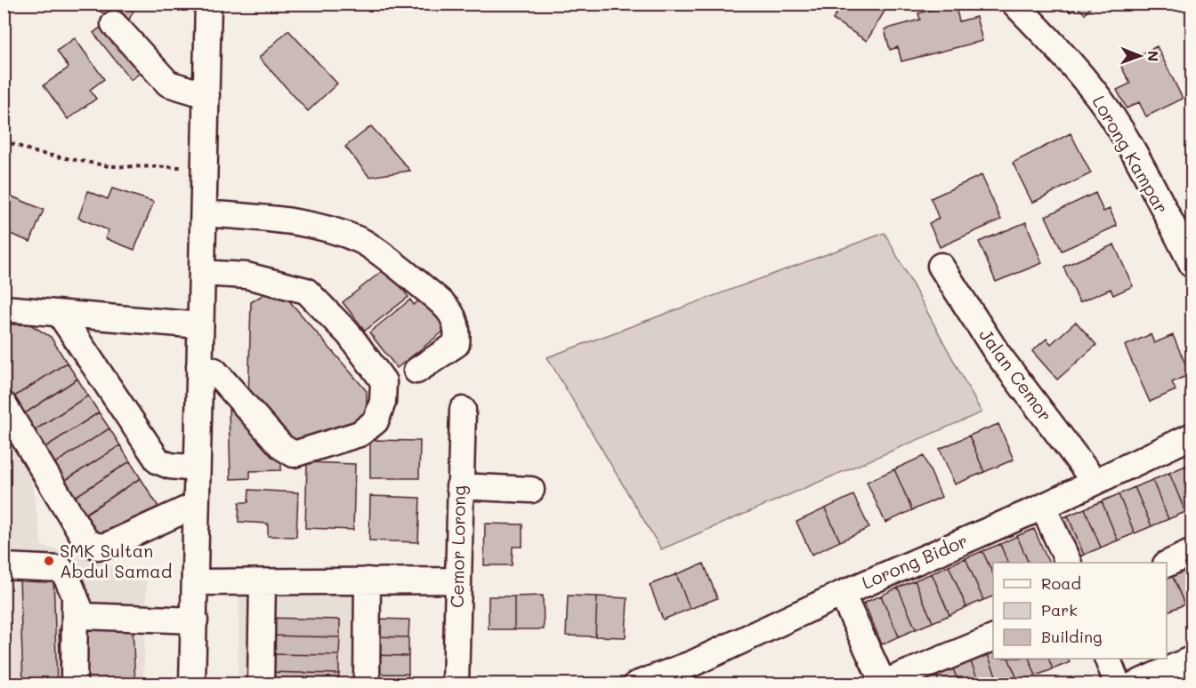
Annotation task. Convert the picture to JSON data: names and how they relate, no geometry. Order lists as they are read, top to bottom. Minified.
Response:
{"streets":{"street":["Lorong Kampar","Jalan Cemor","Cemor Lorong","Lorong Bidor"]},"crossings":[["Jalan Cemor","Lorong Bidor"]],"places":["SMK Sultan Abdul Samad"],"legend":["Road","Park","Building"],"north":"right"}
